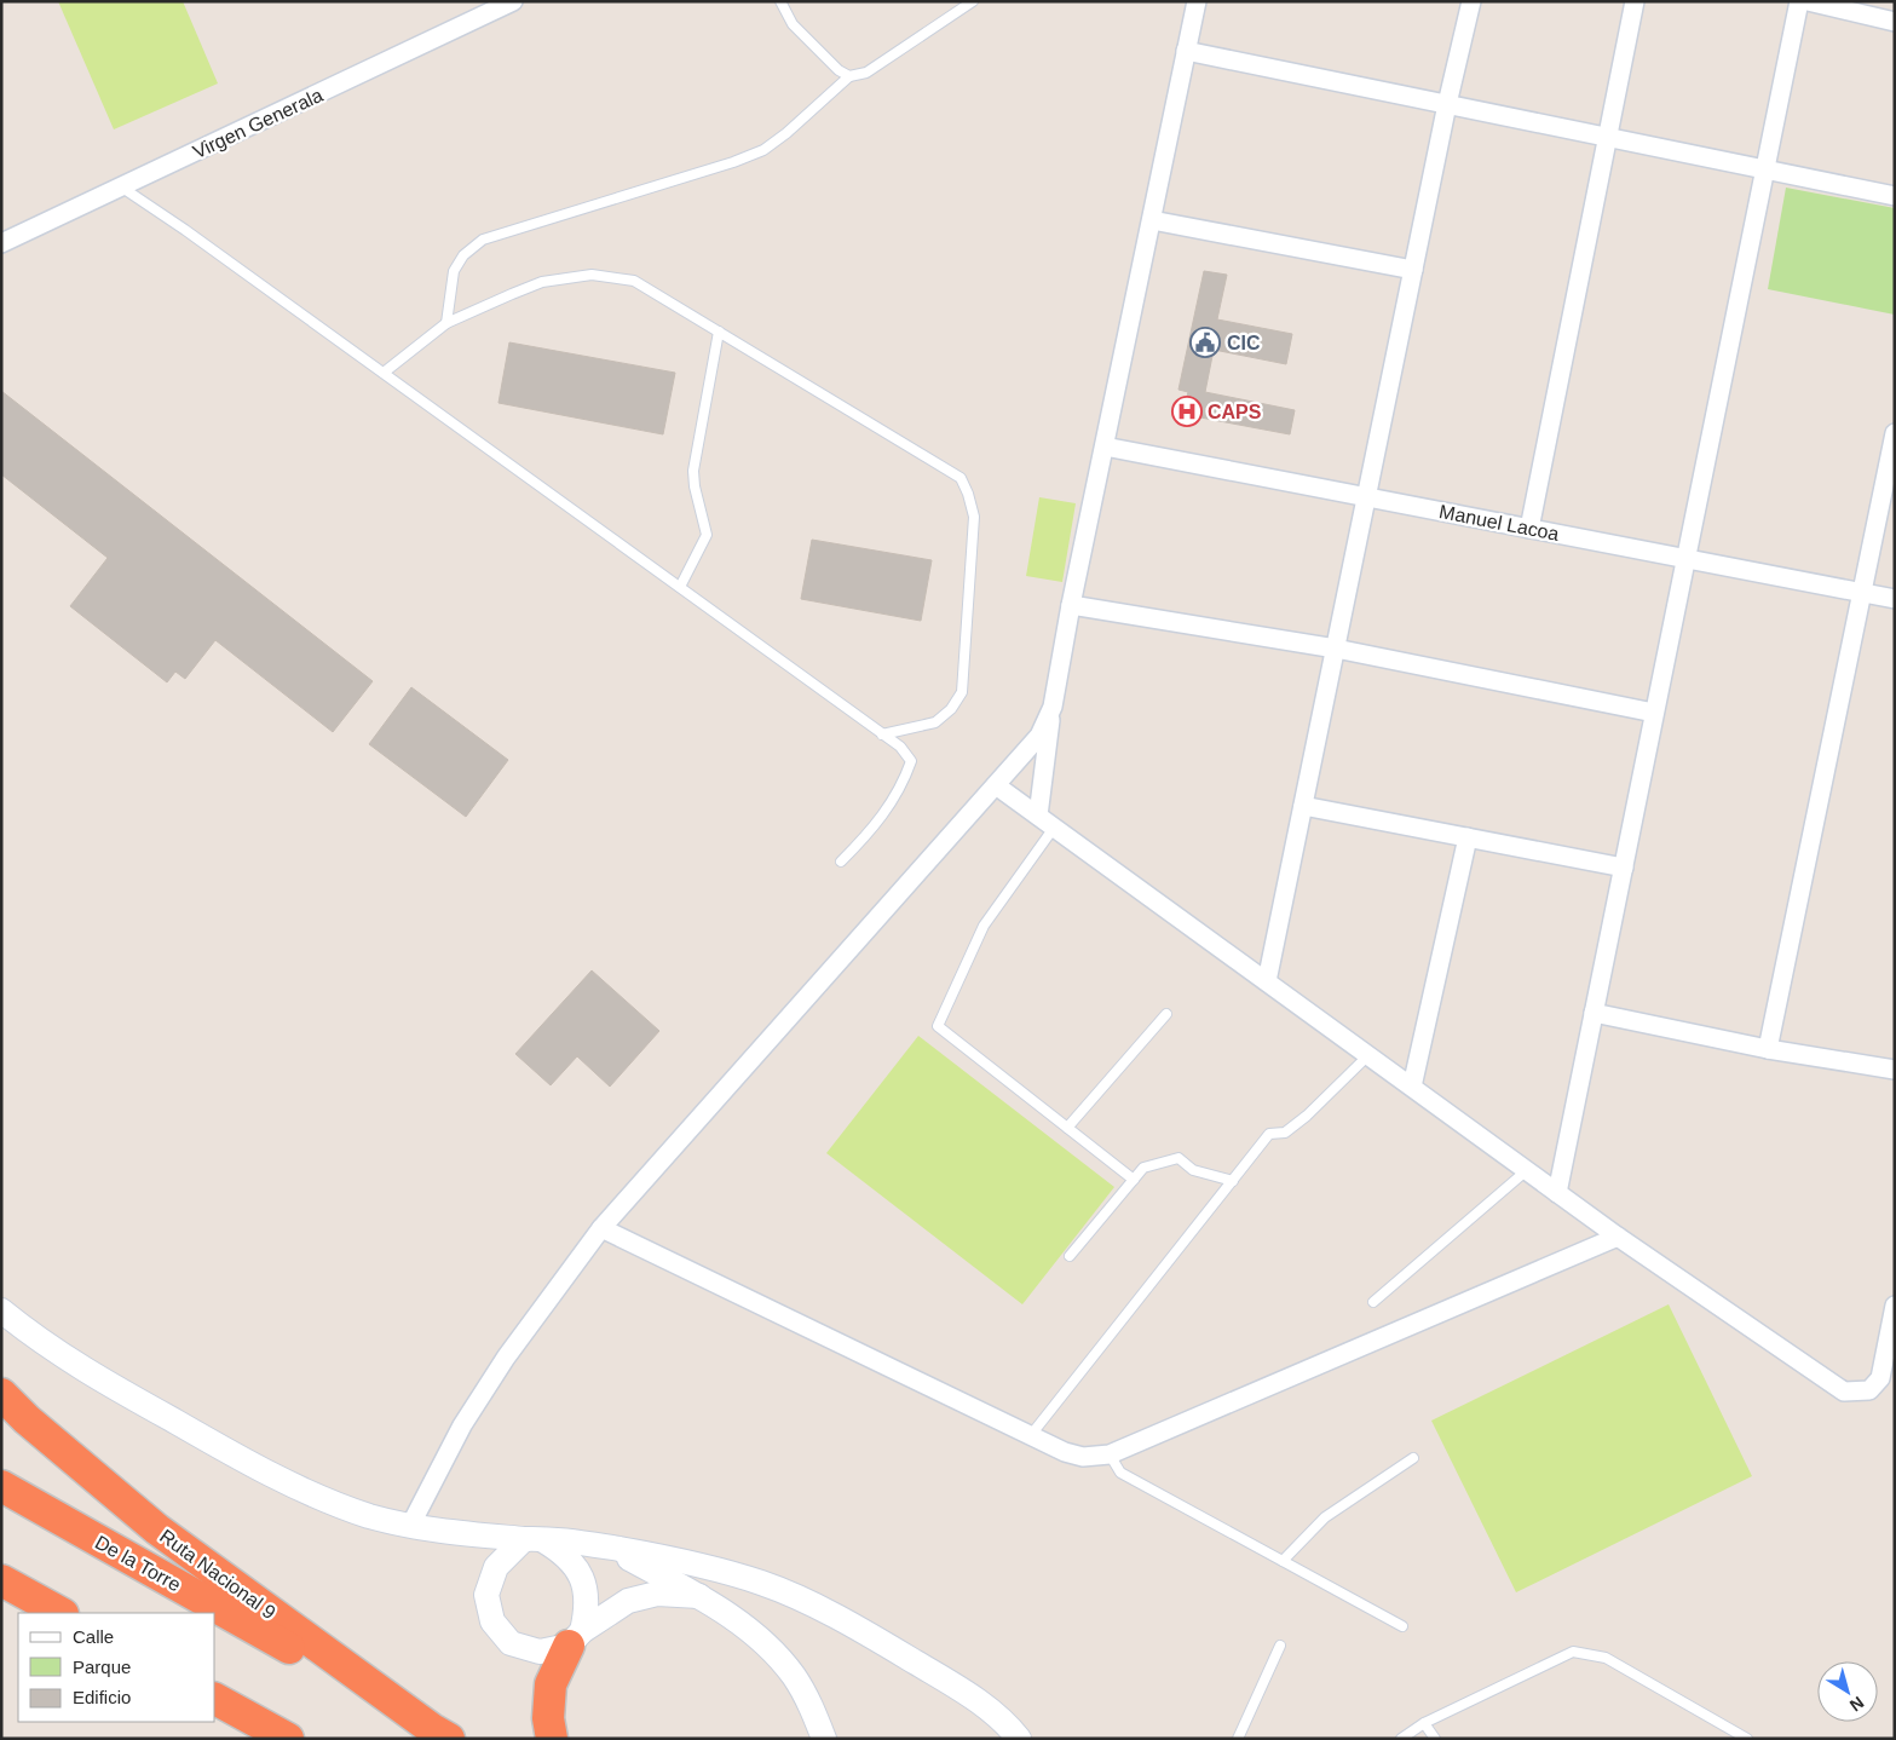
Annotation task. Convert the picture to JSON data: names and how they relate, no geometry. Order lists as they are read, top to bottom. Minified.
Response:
{"streets":{"highway":["De la Torre","Ruta Nacional 9"],"street":["Virgen Generala","Manuel Lacoa"]},"crossings":[["De la Torre","Ruta Nacional 9"]],"places":{"public building":["CIC"],"hospital":["CAPS"]},"legend":["Calle","Parque","Edificio"],"north":"bottom right"}
